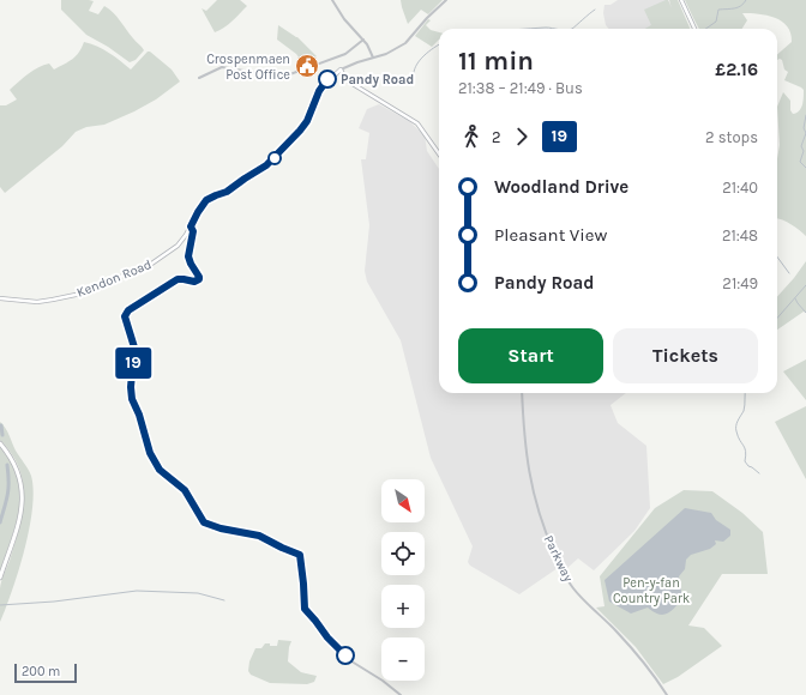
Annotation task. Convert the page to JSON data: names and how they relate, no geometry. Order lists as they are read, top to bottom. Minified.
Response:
{"streets":{"main road":["Kendon Road"],"street":["Parkway"]},"parks":["Pen-y-fan Country Park"],"places":{"public building":["Crospenmaen Post Office"],"other":["Pandy Road"]},"lines":["bus line 19"],"scale_bar":"200 m","north":"bottom right","page":{"on_map":"19","heading":["11 min","21:38 – 21:49 · Bus","£2.16"],"legs":["2","19","2 stops"],"list":[{"name":"Woodland Drive","value":"21:40"},{"name":"Pleasant View","value":"21:48"},{"name":"Pandy Road","value":"21:49"}],"buttons":["Start","Tickets"],"map_buttons":["+","−"],"scale":"200 m"}}
